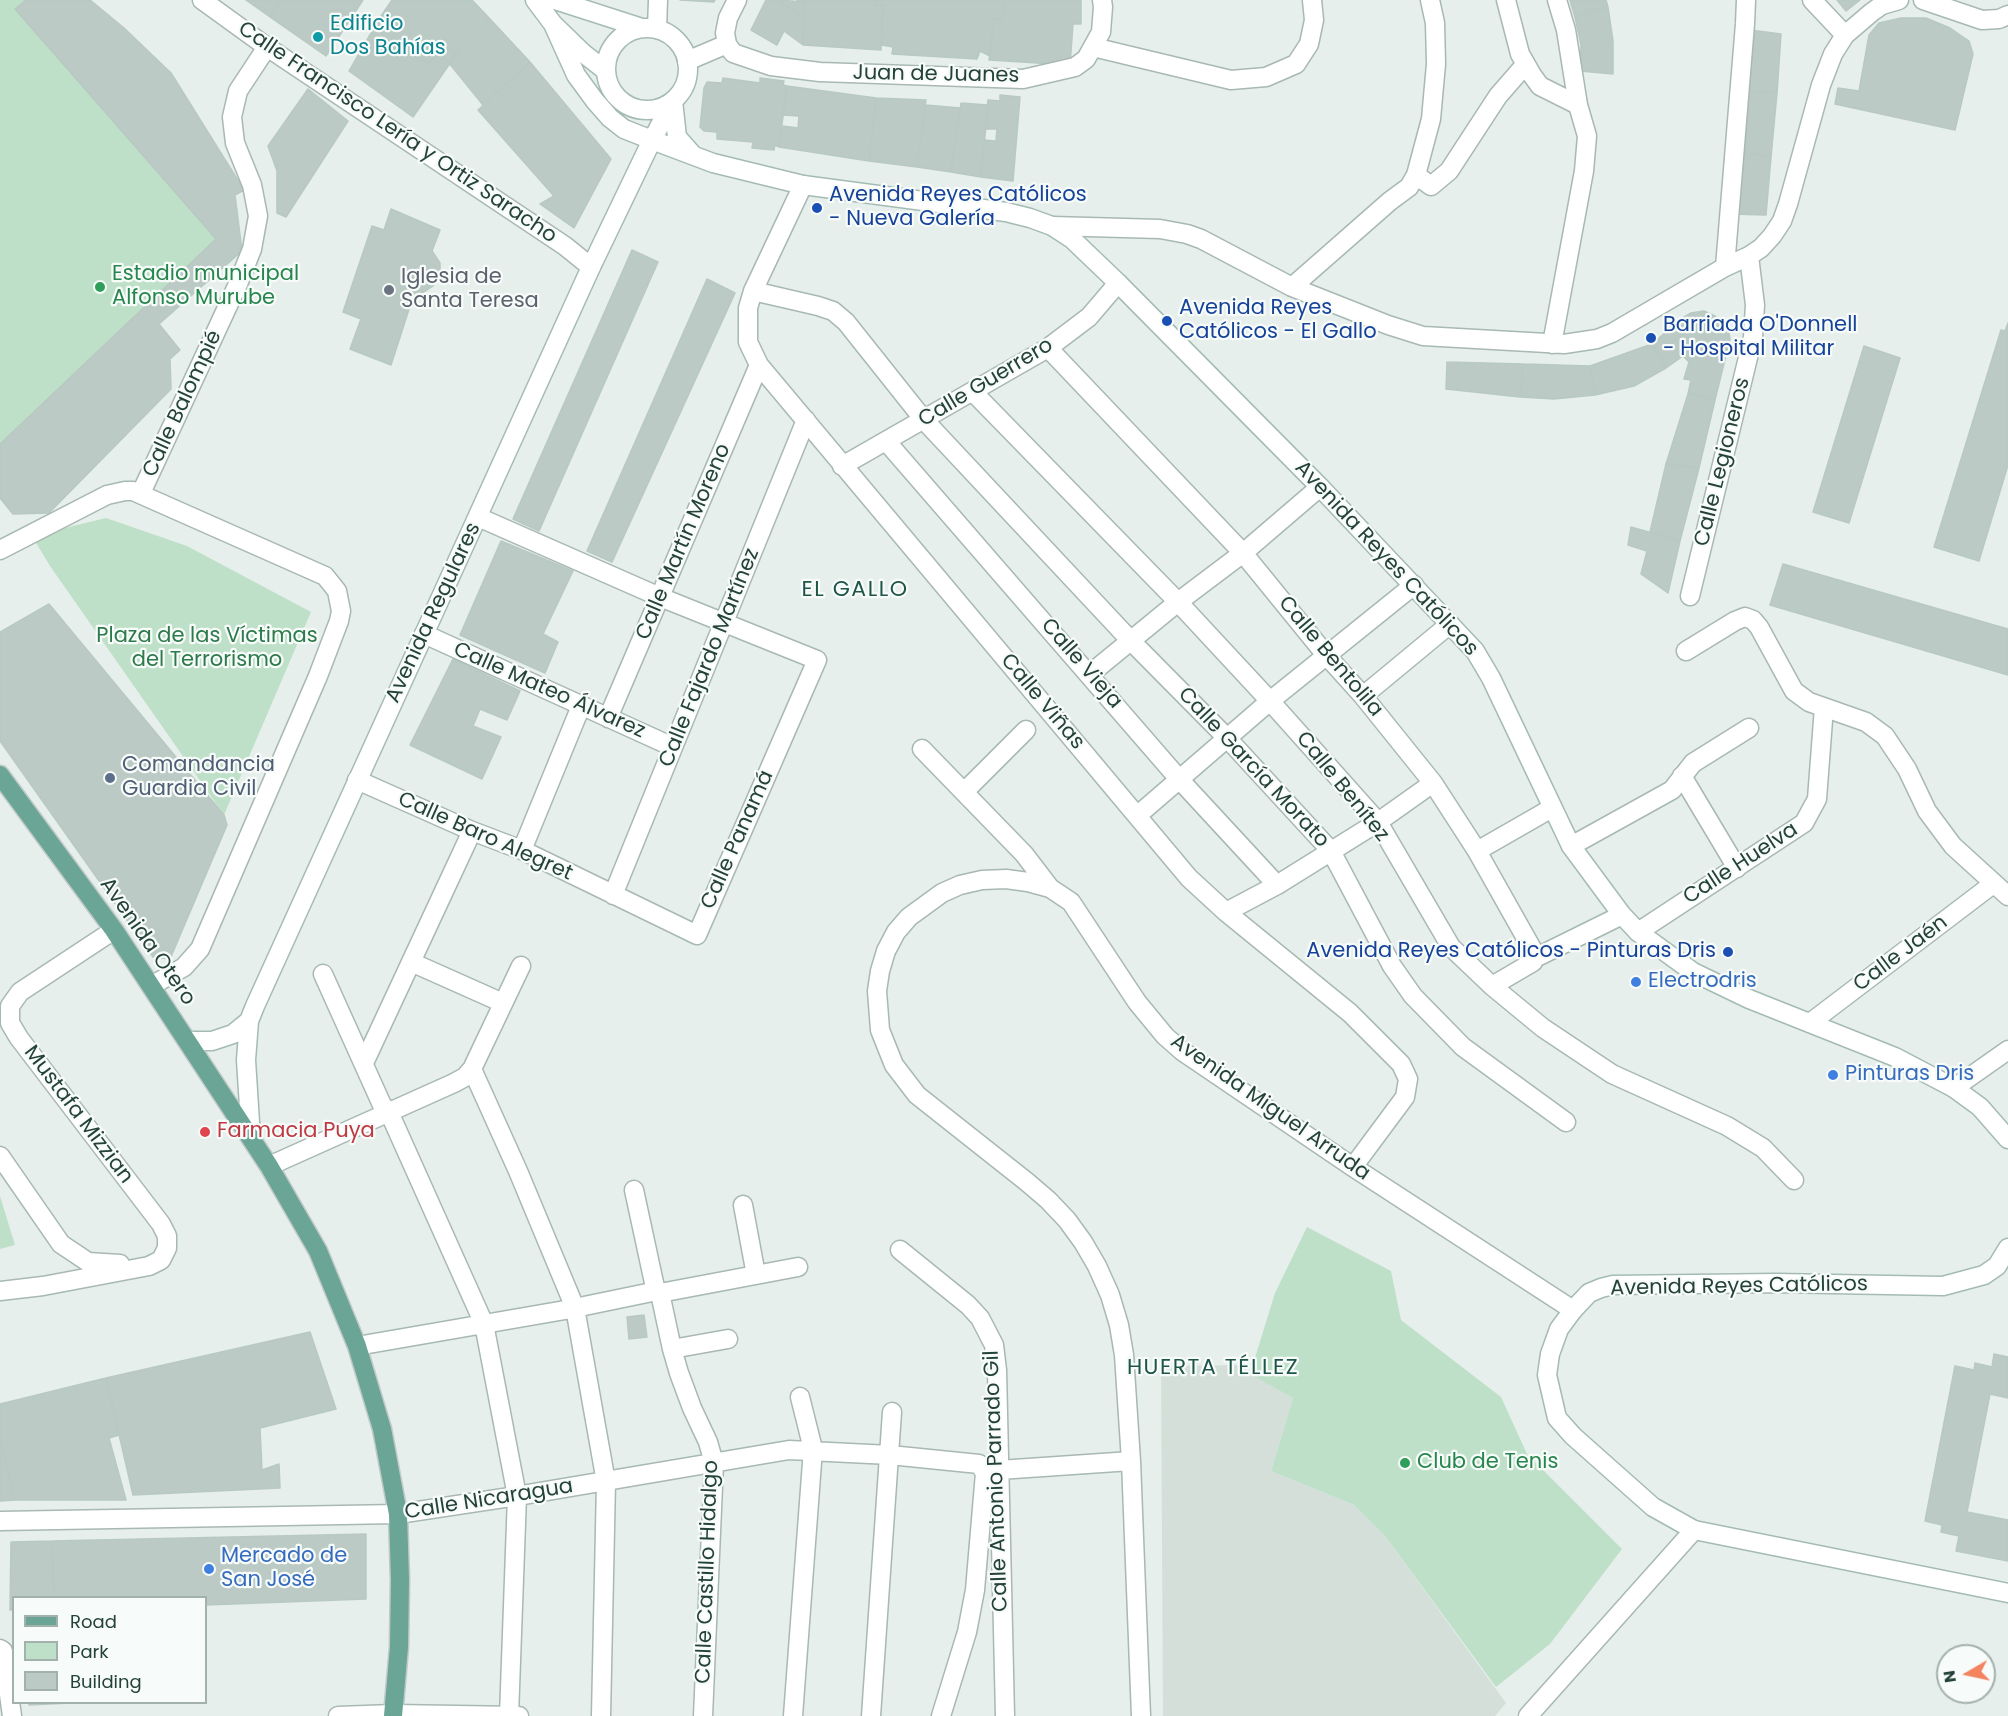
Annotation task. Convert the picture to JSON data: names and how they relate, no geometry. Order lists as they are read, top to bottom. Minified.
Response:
{"streets":{"main road":["Avenida Otero"],"street":["Juan de Juanes","Calle Francisco Lería y Ortiz Saracho","Calle Guerrero","Calle Balompié","Calle Legioneros","Calle Martín Moreno","Avenida Reyes Católicos","Avenida Regulares","Calle Bentolila","Calle Fajardo Martínez","Calle Vieja","Calle Mateo Álvarez","Calle Viñas","Calle García Morato","Calle Benítez","Calle Baro Alegret","Calle Panamá","Calle Huelva","Calle Jaén","Avenida Miguel Arruda","Mustafa Mizzian","Calle Antonio Parrado Gil","Calle Nicaragua","Calle Castillo Hidalgo"]},"crossings":[["Calle Francisco Lería y Ortiz Saracho","Calle Balompié"],["Calle Francisco Lería y Ortiz Saracho","Avenida Regulares"],["Calle Guerrero","Avenida Reyes Católicos"],["Calle Guerrero","Calle Bentolila"],["Calle Guerrero","Calle Vieja"],["Calle Guerrero","Calle Viñas"],["Calle Guerrero","Calle García Morato"],["Calle Guerrero","Calle Benítez"],["Calle Martín Moreno","Calle Mateo Álvarez"],["Calle Martín Moreno","Calle Viñas"],["Avenida Reyes Católicos","Avenida Regulares"],["Avenida Reyes Católicos","Calle Viñas"],["Avenida Reyes Católicos","Calle Huelva"],["Avenida Reyes Católicos","Calle Jaén"],["Avenida Reyes Católicos","Avenida Miguel Arruda"],["Avenida Regulares","Calle Mateo Álvarez"],["Avenida Regulares","Calle Baro Alegret"],["Avenida Regulares","Avenida Otero"],["Calle Fajardo Martínez","Calle Mateo Álvarez"],["Calle Fajardo Martínez","Calle Viñas"],["Calle Fajardo Martínez","Calle Baro Alegret"],["Calle Fajardo Martínez","Calle Panamá"],["Calle Viñas","Calle García Morato"],["Calle Viñas","Avenida Miguel Arruda"],["Calle Baro Alegret","Calle Panamá"],["Avenida Otero","Calle Nicaragua"],["Calle Nicaragua","Calle Castillo Hidalgo"]],"districts":["EL GALLO","HUERTA TÉLLEZ"],"parks":["Plaza de las Víctimas del Terrorismo"],"places":["Edificio Dos Bahías","Avenida Reyes Católicos - Nueva Galería","Estadio municipal Alfonso Murube","Iglesia de Santa Teresa","Avenida Reyes Católicos - El Gallo","Barriada O'Donnell - Hospital Militar","Comandancia Guardia Civil","Avenida Reyes Católicos - Pinturas Dris","Electrodris","Pinturas Dris","Farmacia Puya","Club de Tenis","Mercado de San José"],"legend":["Road","Park","Building"],"north":"left"}
